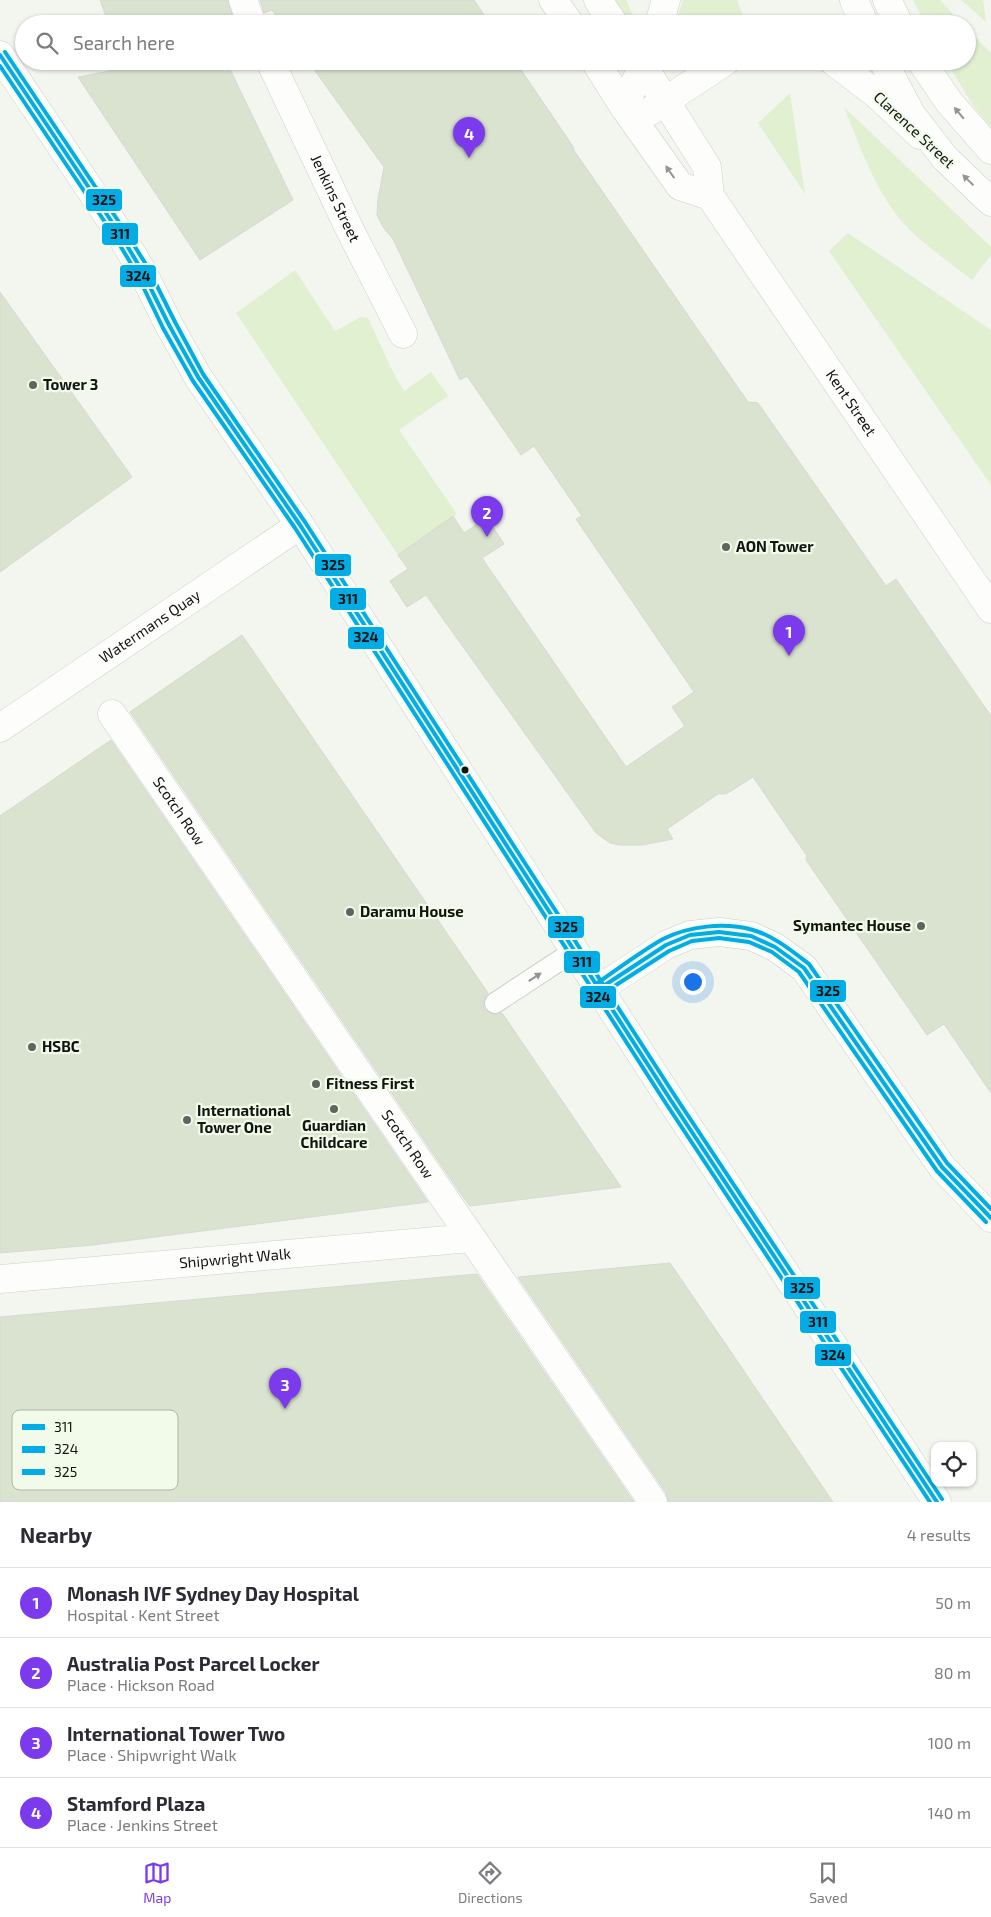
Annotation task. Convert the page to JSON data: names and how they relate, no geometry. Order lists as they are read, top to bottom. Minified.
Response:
{"streets":{"main road":["Clarence Street","Jenkins Street","Kent Street","Watermans Quay","Scotch Row","Shipwright Walk"]},"crossings":[["Scotch Row","Shipwright Walk"]],"places":["Tower 3","AON Tower","Daramu House","Symantec House","HSBC","Fitness First","Guardian Childcare","International Tower One"],"lines":["transit line 325","transit line 311","transit line 324"],"legend":["311","324","325"],"page":{"search":"Search here","pins":["4","2","1","3"],"heading":["Nearby","4 results"],"list":[{"mark":"1","name":"Monash IVF Sydney Day Hospital","note":"Hospital · Kent Street","value":"50 m"},{"mark":"2","name":"Australia Post Parcel Locker","note":"Place · Hickson Road","value":"80 m"},{"mark":"3","name":"International Tower Two","note":"Place · Shipwright Walk","value":"100 m"},{"mark":"4","name":"Stamford Plaza","note":"Place · Jenkins Street","value":"140 m"}],"nav":["Map","Directions","Saved"]}}
